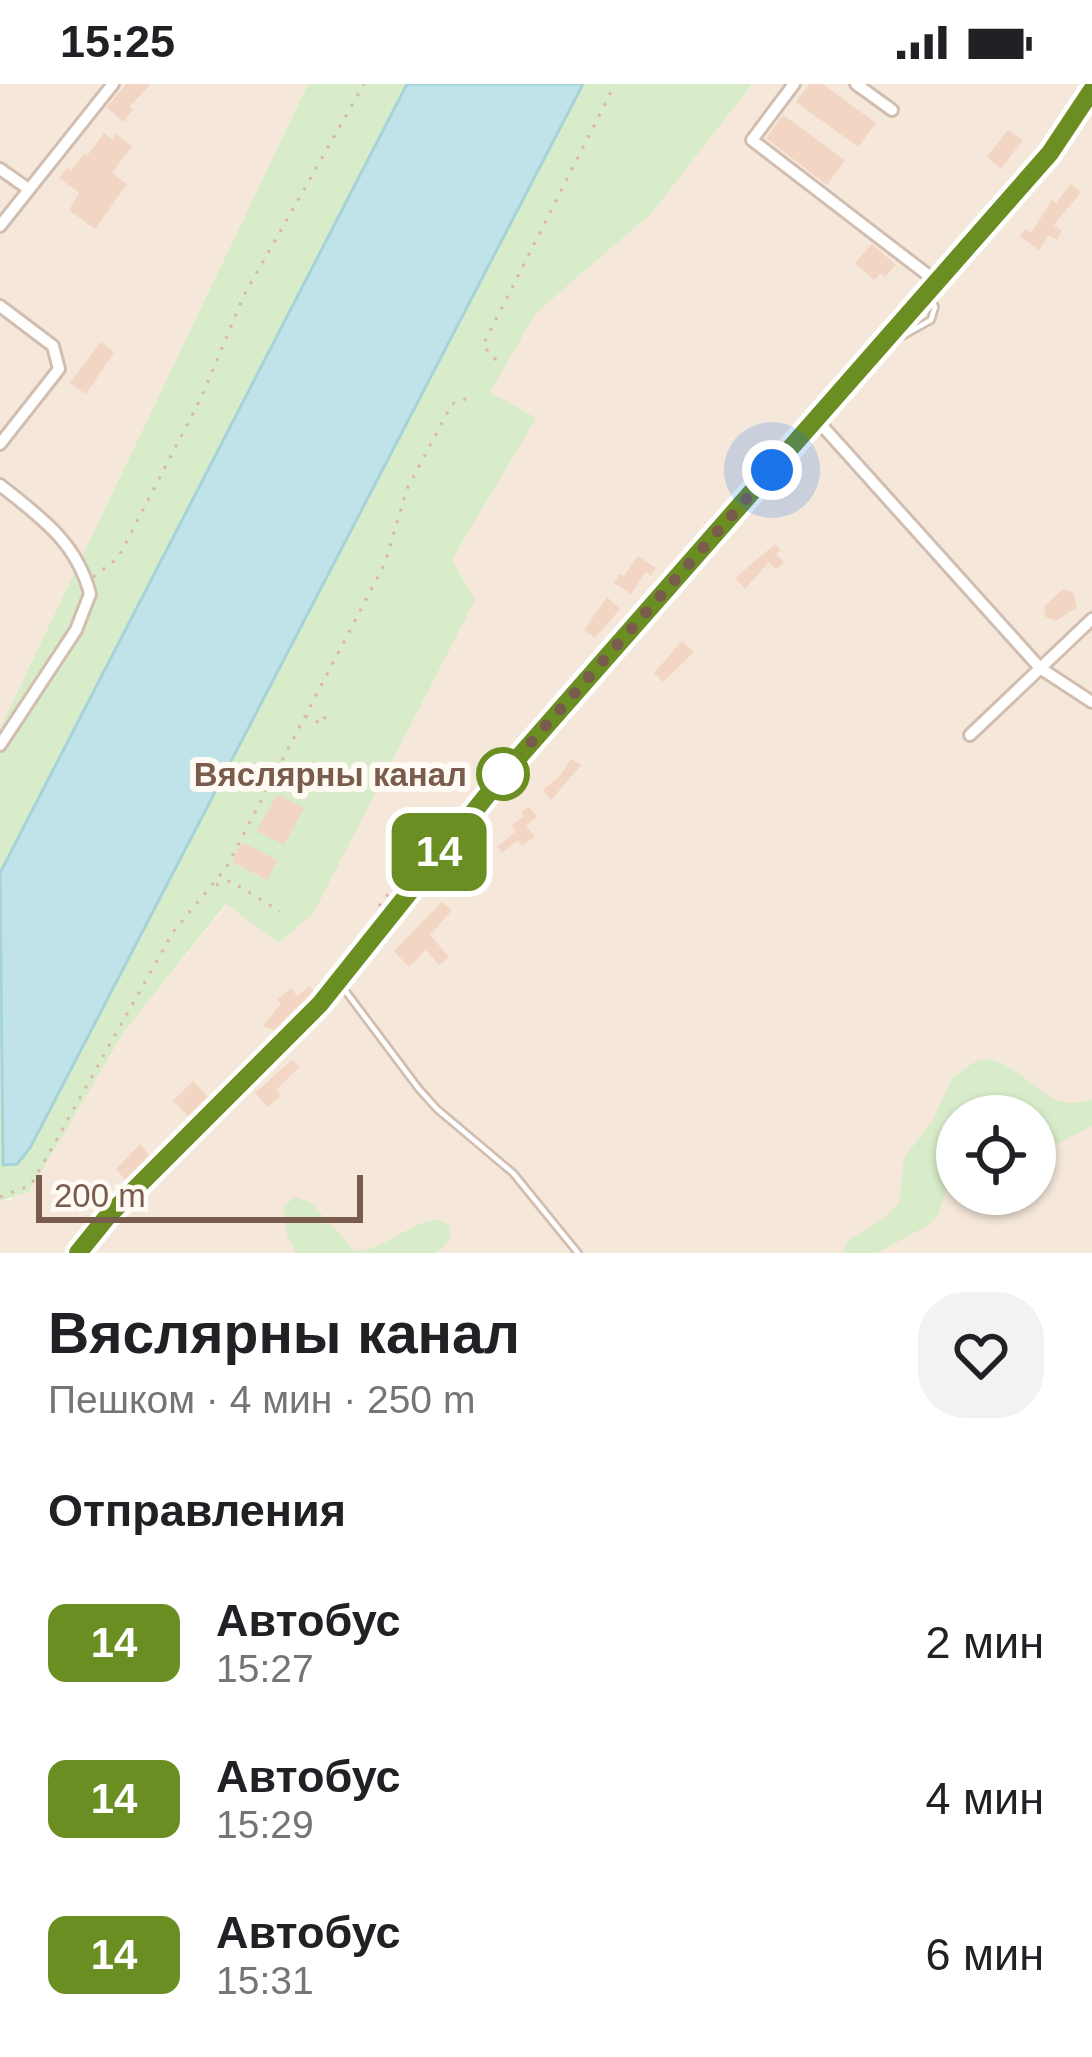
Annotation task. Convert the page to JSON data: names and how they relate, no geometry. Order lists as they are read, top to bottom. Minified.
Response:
{"places":["Вяслярны канал"],"lines":["bus line 14"],"scale_bar":"200 m","page":{"status":"15:25","on_map":"14","scale":"200 m","heading":[["Вяслярны канал","Пешком · 4 мин · 250 m"],"Отправления"],"list":[{"mark":"14","name":"Автобус","note":"15:27","value":"2 мин"},{"mark":"14","name":"Автобус","note":"15:29","value":"4 мин"},{"mark":"14","name":"Автобус","note":"15:31","value":"6 мин"}]}}
